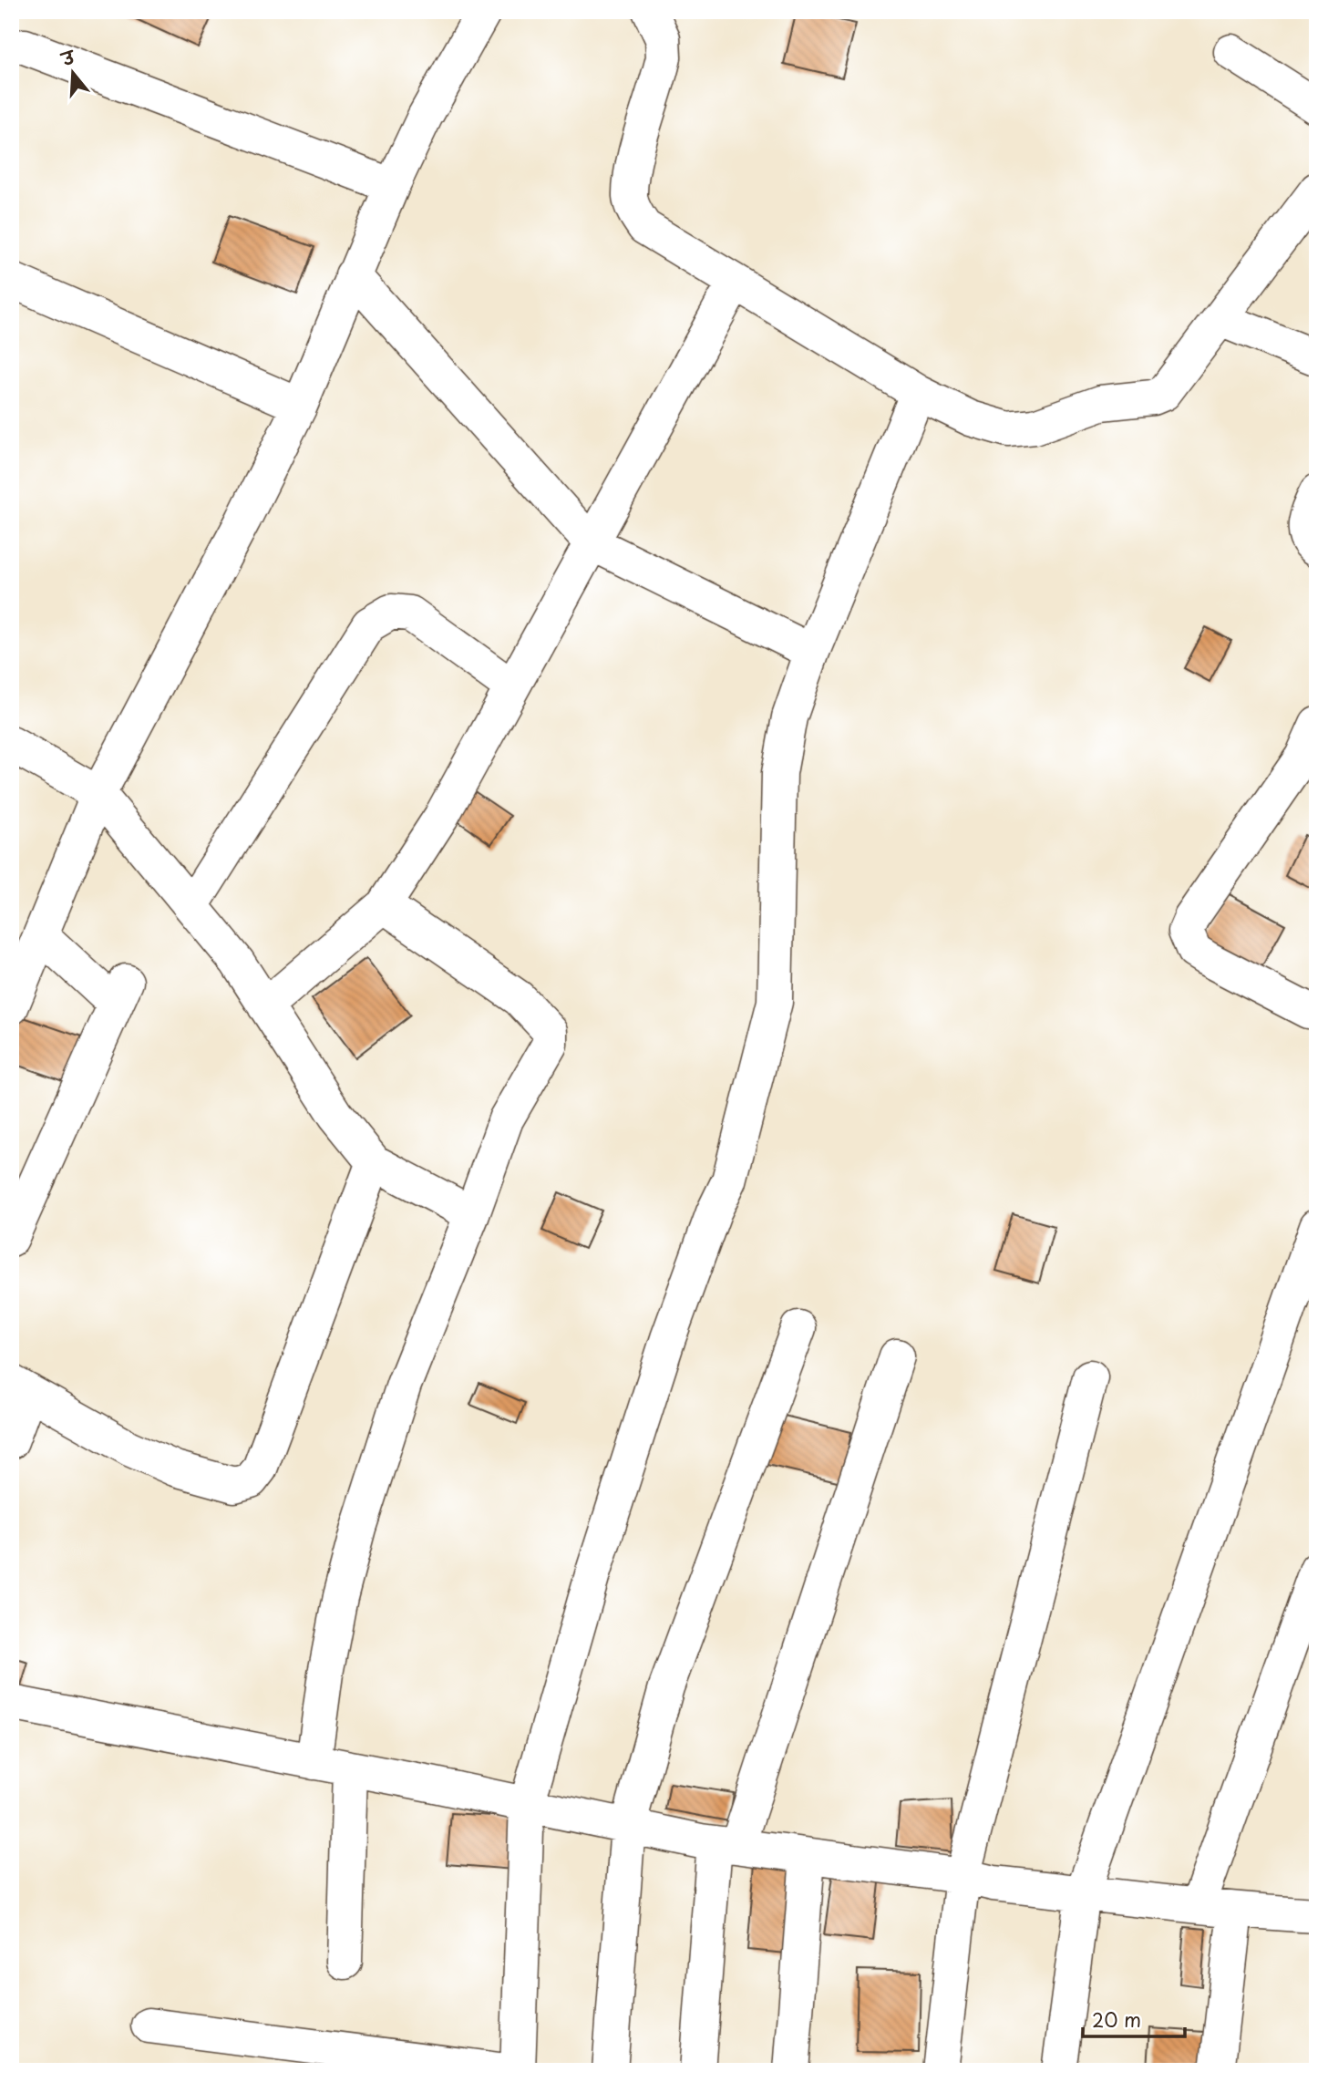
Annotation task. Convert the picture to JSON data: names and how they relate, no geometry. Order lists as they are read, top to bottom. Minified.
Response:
{"scale_bar":"20 m","north":"top"}
